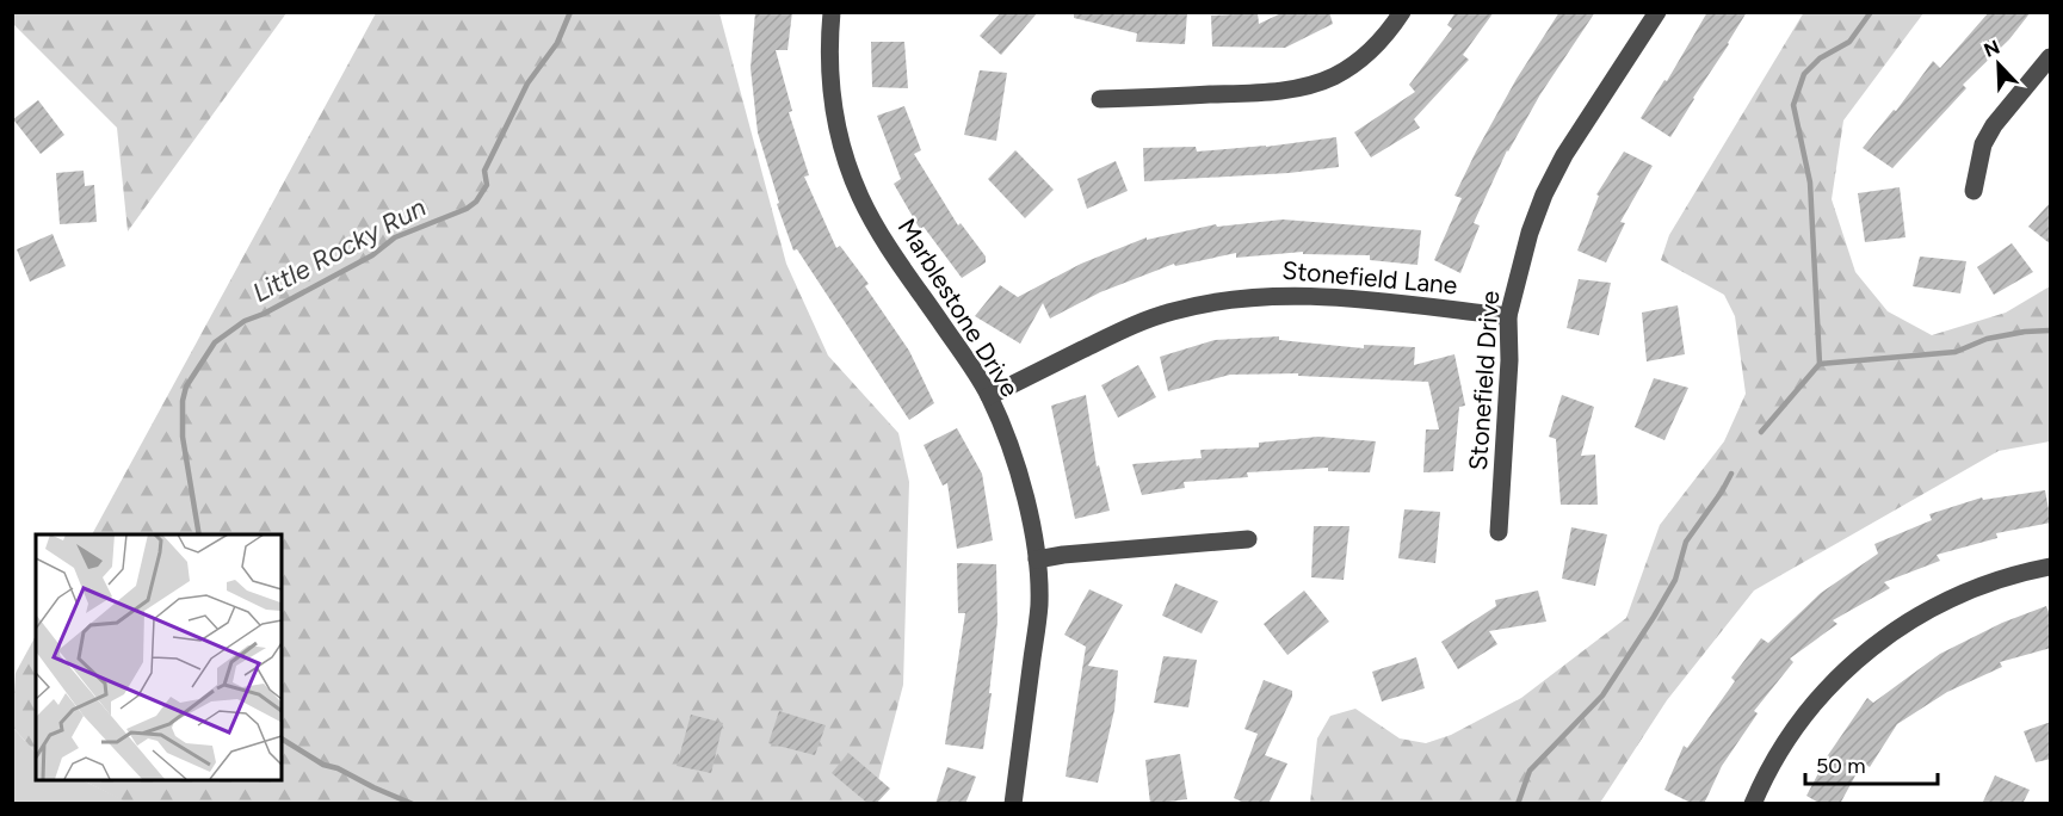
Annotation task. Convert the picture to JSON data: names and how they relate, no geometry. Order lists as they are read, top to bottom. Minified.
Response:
{"streets":{"street":["Stonefield Lane","Marblestone Drive","Stonefield Drive"]},"crossings":[["Stonefield Lane","Marblestone Drive"],["Stonefield Lane","Stonefield Drive"]],"water":["Little Rocky Run"],"scale_bar":"50 m","north":"top left"}
